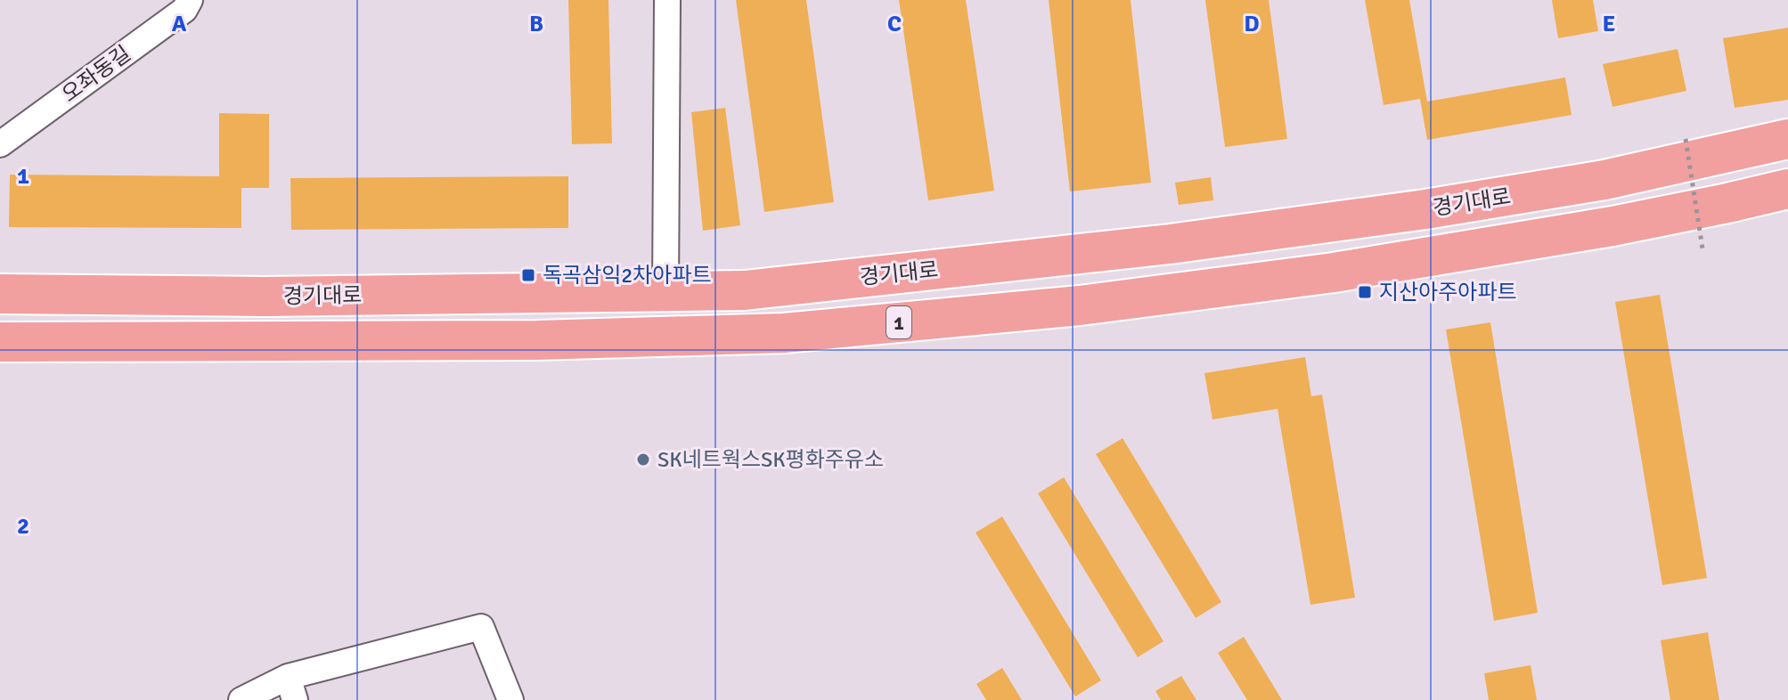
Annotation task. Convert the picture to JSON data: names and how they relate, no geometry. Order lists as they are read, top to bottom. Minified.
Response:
{"streets":{"main road":["경기대로","1"],"street":["오좌동길"]},"places":{"transit":["독곡삼익2차아파트","지산아주아파트"],"other":["SK네트웍스SK평화주유소"]},"grid":{"columns":["A","B","C","D","E"],"rows":["1","2"]}}
